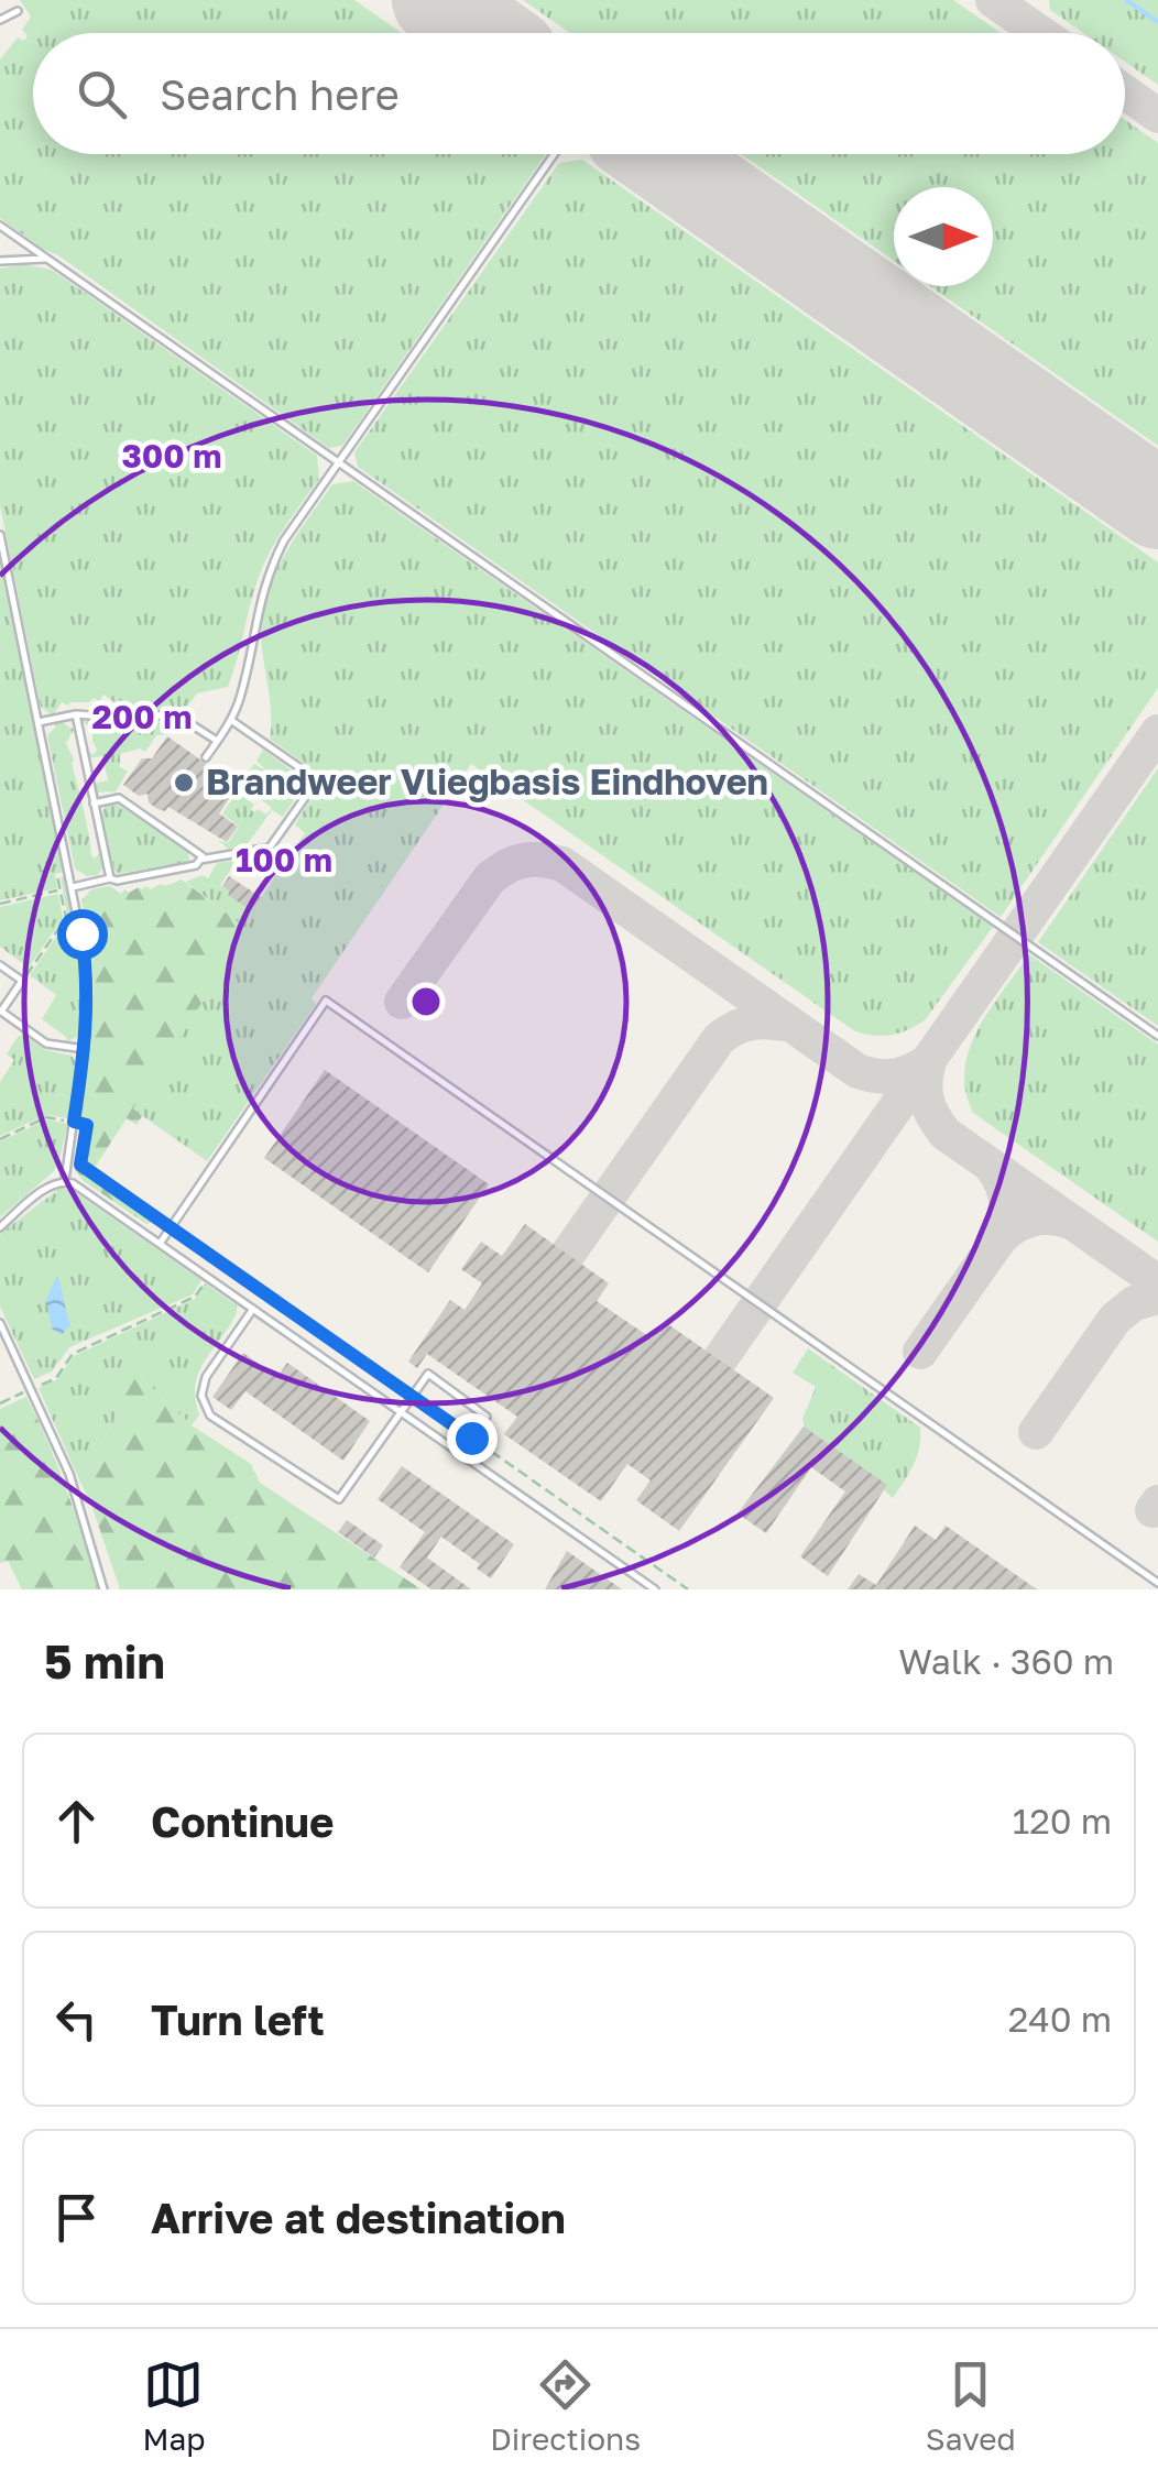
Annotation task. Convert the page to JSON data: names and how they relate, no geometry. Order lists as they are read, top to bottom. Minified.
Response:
{"places":["Brandweer Vliegbasis Eindhoven"],"north":"right","page":{"search":"Search here","heading":["5 min","Walk · 360 m"],"list":[["Continue","120 m"],["Turn left","240 m"],"Arrive at destination"],"nav":["Map","Directions","Saved"]},"rings":["300 m","200 m","100 m"]}
